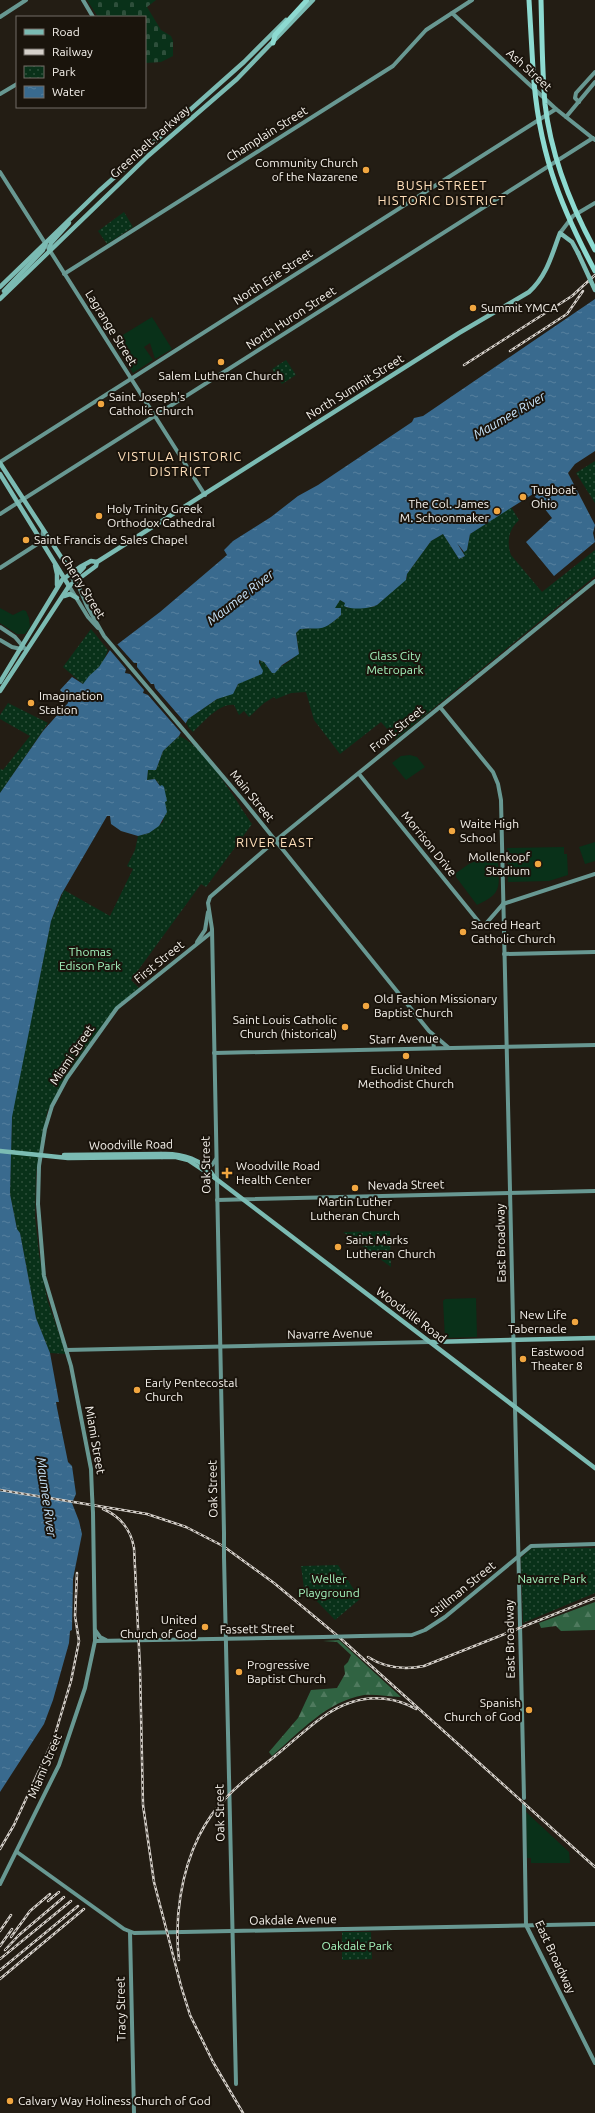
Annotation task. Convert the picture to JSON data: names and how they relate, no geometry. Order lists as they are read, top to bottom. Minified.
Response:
{"streets":{"main road":["Greenbelt Parkway","North Summit Street","Cherry Street","Woodville Road","Navarre Avenue"],"street":["Ash Street","Champlain Street","North Erie Street","North Huron Street","Lagrange Street","Front Street","Main Street","Morrison Drive","First Street","Starr Avenue","Miami Street","Oak Street","Nevada Street","East Broadway","Stillman Street","Fassett Street","Oakdale Avenue","Tracy Street"]},"crossings":[["Ash Street","Champlain Street"],["Ash Street","North Erie Street"],["Ash Street","North Huron Street"],["Champlain Street","Lagrange Street"],["Greenbelt Parkway","Lagrange Street"],["North Erie Street","Lagrange Street"],["North Erie Street","Cherry Street"],["North Huron Street","Lagrange Street"],["North Huron Street","Cherry Street"],["Lagrange Street","North Summit Street"],["North Summit Street","Cherry Street"],["Cherry Street","Main Street"],["Front Street","Main Street"],["Front Street","Morrison Drive"],["Front Street","Oak Street"],["Front Street","East Broadway"],["Main Street","Starr Avenue"],["First Street","Miami Street"],["First Street","Oak Street"],["Starr Avenue","Oak Street"],["Starr Avenue","East Broadway"],["Miami Street","Navarre Avenue"],["Miami Street","Fassett Street"],["Woodville Road","Oak Street"],["Woodville Road","Nevada Street"],["Woodville Road","East Broadway"],["Woodville Road","Navarre Avenue"],["Oak Street","Nevada Street"],["Oak Street","Navarre Avenue"],["Oak Street","Fassett Street"],["Oak Street","Oakdale Avenue"],["Nevada Street","East Broadway"],["East Broadway","Navarre Avenue"],["East Broadway","Stillman Street"],["East Broadway","Oakdale Avenue"],["Stillman Street","Fassett Street"],["Oakdale Avenue","Tracy Street"]],"districts":["BUSH STREET HISTORIC DISTRICT","VISTULA HISTORIC DISTRICT","RIVER EAST"],"water":["Maumee River"],"parks":["Glass City Metropark","Thomas Edison Park","Weller Playground","Navarre Park","Oakdale Park"],"places":{"other":["Community Church of the Nazarene","Summit YMCA","Salem Lutheran Church","Saint Joseph's Catholic Church","Tugboat Ohio","The Col. James M. Schoonmaker","Holy Trinity Greek Orthodox Cathedral","Saint Francis de Sales Chapel","Imagination Station","Waite High School","Mollenkopf Stadium","Sacred Heart Catholic Church","Old Fashion Missionary Baptist Church","Saint Louis Catholic Church (historical)","Euclid United Methodist Church","Martin Luther Lutheran Church","Saint Marks Lutheran Church","New Life Tabernacle","Eastwood Theater 8","Early Pentecostal Church","United Church of God","Progressive Baptist Church","Spanish Church of God","Calvary Way Holiness Church of God"],"health":["Woodville Road Health Center"]},"legend":["Road","Railway","Park","Water"]}
